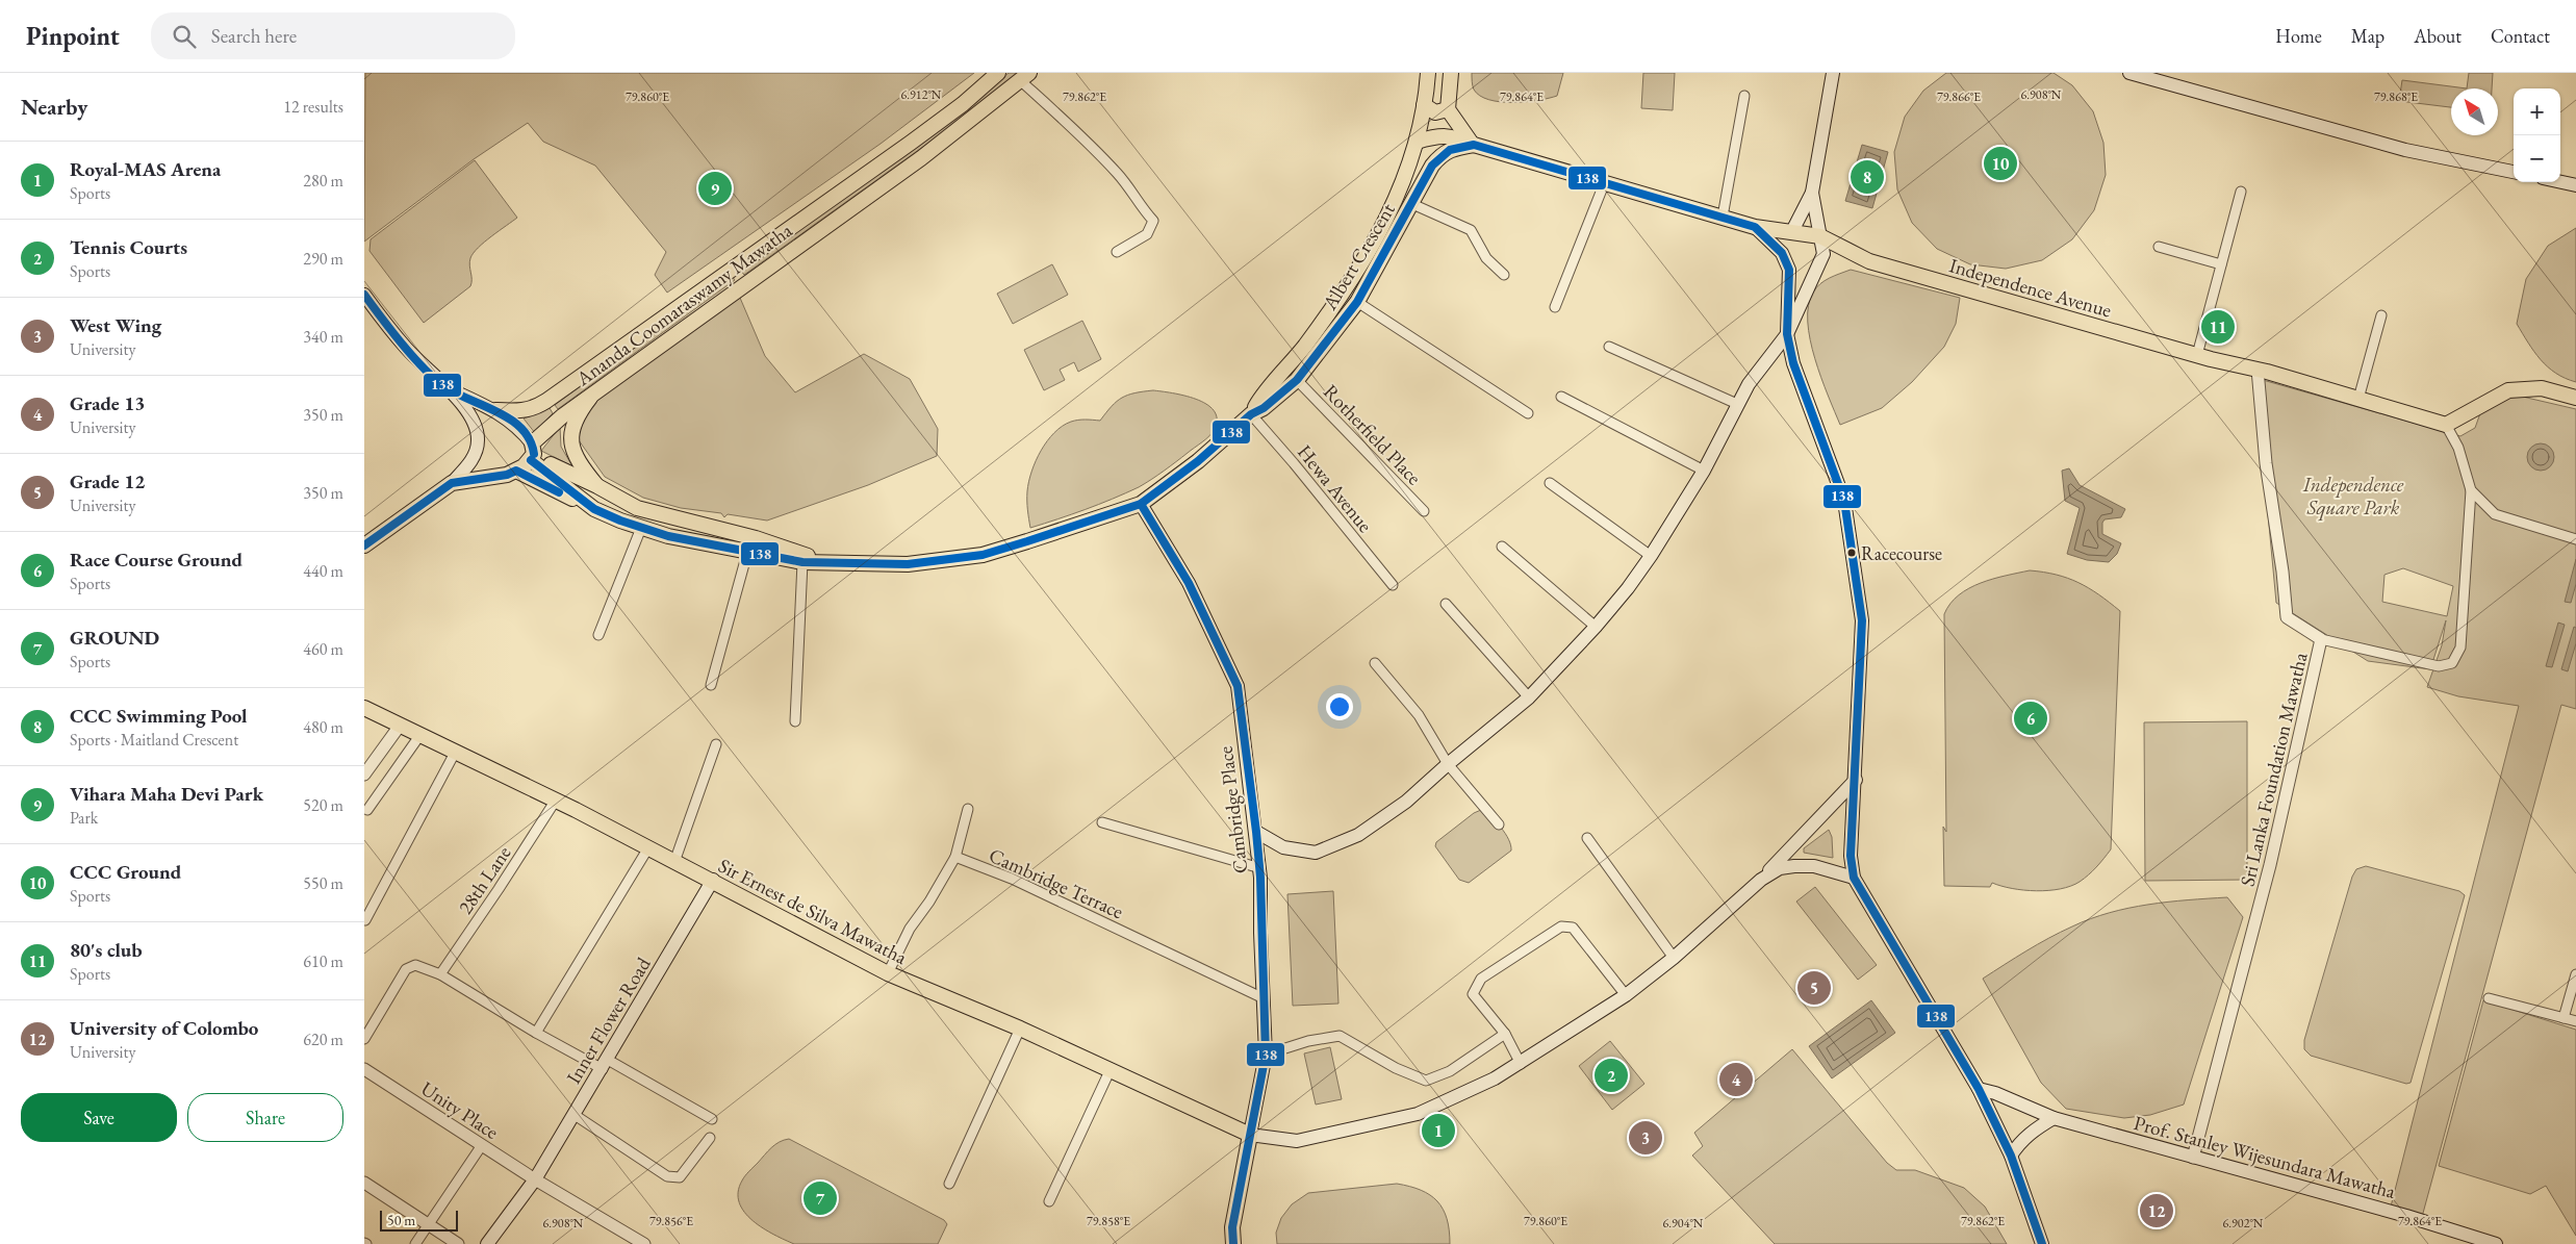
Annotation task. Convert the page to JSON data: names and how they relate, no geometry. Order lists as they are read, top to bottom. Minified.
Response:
{"streets":{"main road":["Albert Crescent","Independence Avenue","Ananda Coomaraswamy Mawatha","Cambridge Place","Sir Ernest de Silva Mawatha","Inner Flower Road","Prof. Stanley Wijesundara Mawatha"],"street":["Rotherfield Place","Hewa Avenue","Sri Lanka Foundation Mawatha","28th Lane","Cambridge Terrace","Unity Place"]},"crossings":[["Albert Crescent","Independence Avenue"],["Albert Crescent","Rotherfield Place"],["Albert Crescent","Hewa Avenue"],["Albert Crescent","Cambridge Place"],["Independence Avenue","Sri Lanka Foundation Mawatha"],["Sri Lanka Foundation Mawatha","Prof. Stanley Wijesundara Mawatha"],["Cambridge Place","Cambridge Terrace"],["Cambridge Place","Sir Ernest de Silva Mawatha"],["28th Lane","Sir Ernest de Silva Mawatha"],["Sir Ernest de Silva Mawatha","Inner Flower Road"],["Inner Flower Road","Unity Place"]],"parks":["Independence Square Park"],"places":["Racecourse"],"lines":["transit line 138"],"scale_bar":"50 m","north":"top left","page":{"header":"Pinpoint","search":"Search here","nav":["Home","Map","About","Contact"],"heading":["Nearby","12 results"],"map_buttons":["+","−"],"list":[{"mark":"1","name":"Royal-MAS Arena","note":"Sports","value":"280 m"},{"mark":"2","name":"Tennis Courts","note":"Sports","value":"290 m"},{"mark":"3","name":"West Wing","note":"University","value":"340 m"},{"mark":"4","name":"Grade 13","note":"University","value":"350 m"},{"mark":"5","name":"Grade 12","note":"University","value":"350 m"},{"mark":"6","name":"Race Course Ground","note":"Sports","value":"440 m"},{"mark":"7","name":"GROUND","note":"Sports","value":"460 m"},{"mark":"8","name":"CCC Swimming Pool","note":"Sports · Maitland Crescent","value":"480 m"},{"mark":"9","name":"Vihara Maha Devi Park","note":"Park","value":"520 m"},{"mark":"10","name":"CCC Ground","note":"Sports","value":"550 m"},{"mark":"11","name":"80's club","note":"Sports","value":"610 m"},{"mark":"12","name":"University of Colombo","note":"University","value":"620 m"}],"pins":["10","8","9","11","6","5","2","4","1","3","7","12"],"buttons":["Save","Share"],"scale":"50 m"},"coordinates":["6.912°N","6.908°N","79.868°E","79.860°E","79.862°E","79.864°E","79.866°E","79.856°E","79.858°E","6.904°N","6.902°N"]}
